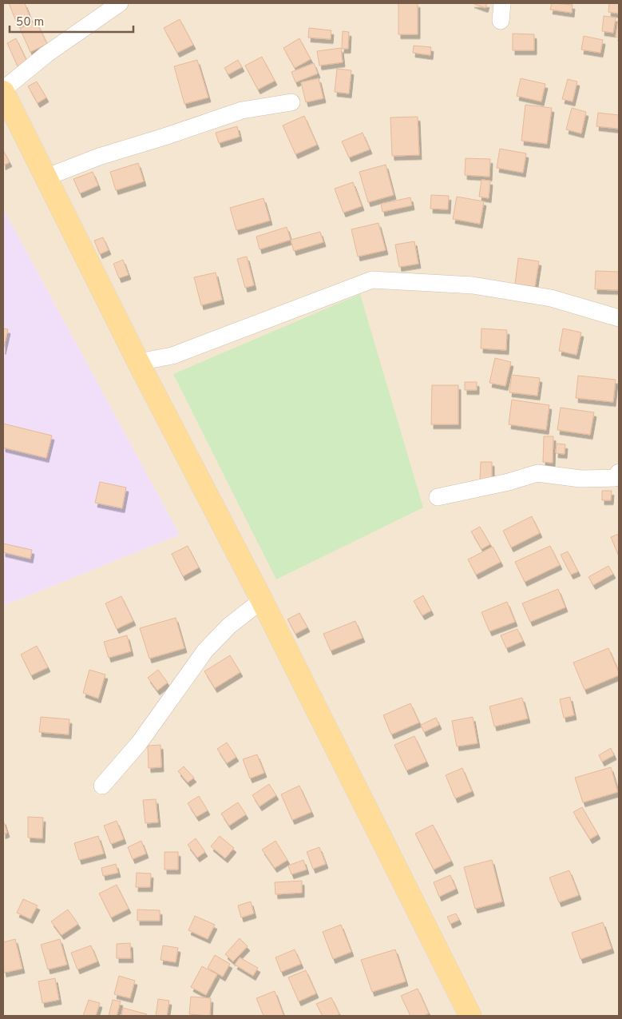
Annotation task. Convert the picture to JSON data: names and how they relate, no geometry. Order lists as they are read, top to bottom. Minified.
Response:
{"scale_bar":"50 m"}
